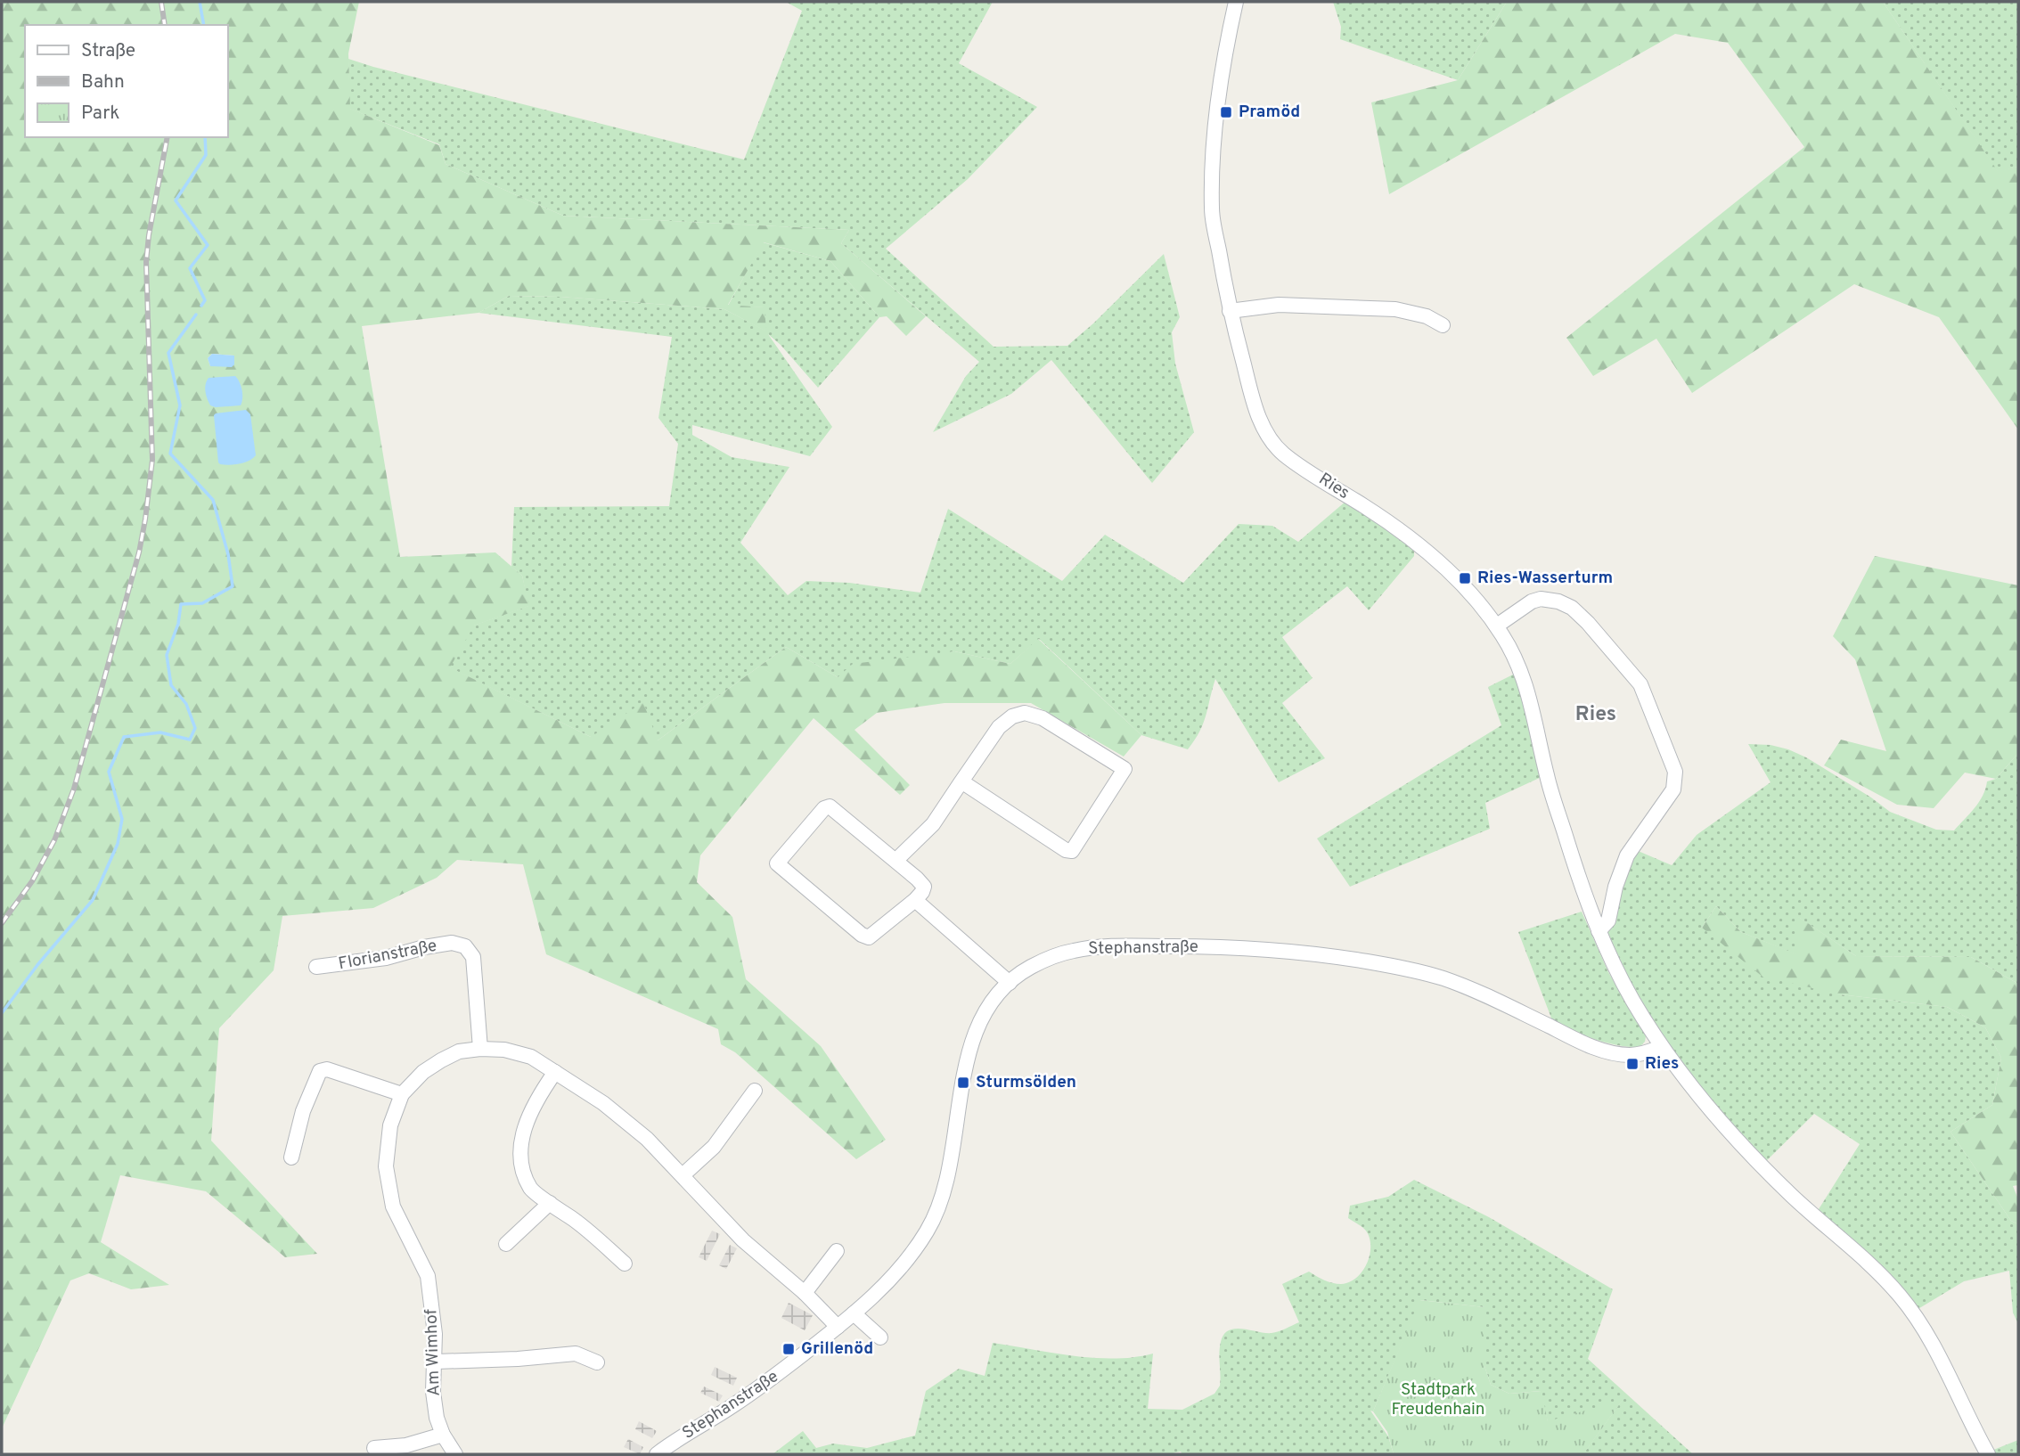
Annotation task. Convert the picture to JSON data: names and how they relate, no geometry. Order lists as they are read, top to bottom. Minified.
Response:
{"streets":{"street":["Ries","Stephanstraße","Florianstraße","Am Wimhof"]},"crossings":[["Ries","Stephanstraße"],["Stephanstraße","Am Wimhof"],["Florianstraße","Am Wimhof"]],"districts":["Ries"],"parks":["Stadtpark Freudenhain"],"places":{"transit":["Pramöd","Ries-Wasserturm","Ries","Sturmsölden","Grillenöd"]},"legend":["Straße","Bahn","Park"]}
